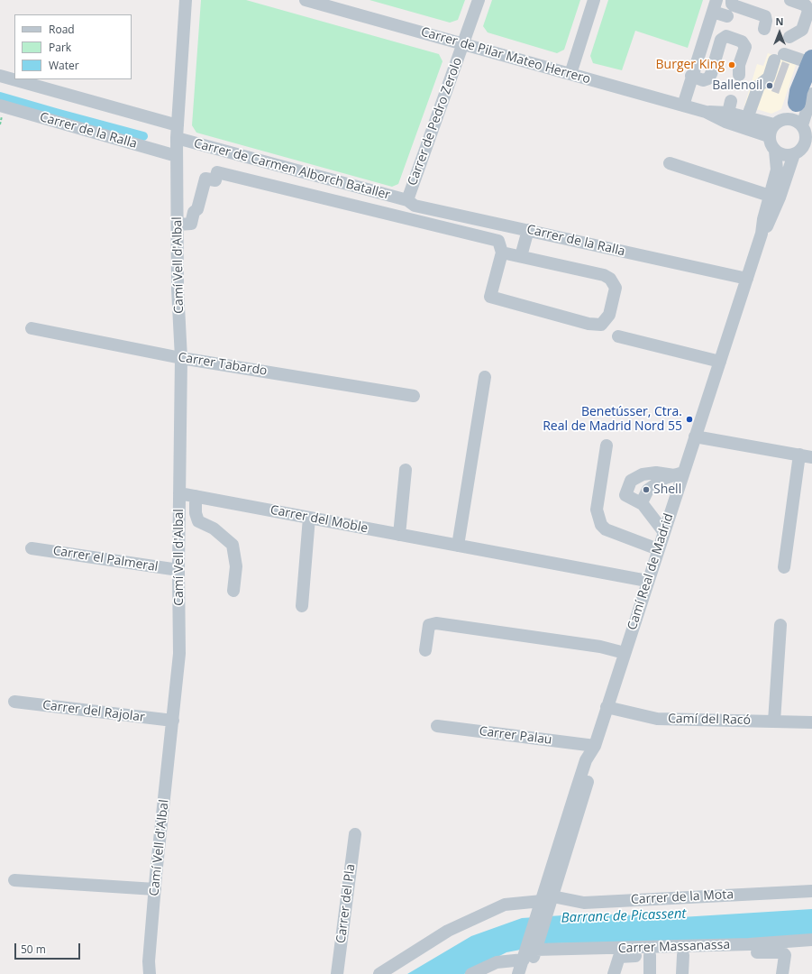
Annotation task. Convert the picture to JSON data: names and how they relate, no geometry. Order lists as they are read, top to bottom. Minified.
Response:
{"streets":{"street":["Carrer de Pilar Mateo Herrero","Carrer de Pedro Zerolo","Carrer de la Ralla","Carrer de Carmen Alborch Bataller","Camí Vell d'Albal","Carrer Tabardo","Carrer del Moble","Carrer el Palmeral","Camí Real de Madrid","Carrer del Rajolar","Camí del Racó","Carrer Palau","Carrer de la Mota","Carrer del Pla","Carrer Massanassa"]},"crossings":[["Carrer de Pilar Mateo Herrero","Carrer de Pedro Zerolo"],["Carrer de Pilar Mateo Herrero","Camí Real de Madrid"],["Carrer de Pedro Zerolo","Carrer de la Ralla"],["Carrer de Pedro Zerolo","Carrer de Carmen Alborch Bataller"],["Carrer de la Ralla","Carrer de Carmen Alborch Bataller"],["Carrer de la Ralla","Camí Vell d'Albal"],["Carrer de la Ralla","Camí Real de Madrid"],["Carrer de Carmen Alborch Bataller","Camí Vell d'Albal"],["Camí Vell d'Albal","Carrer Tabardo"],["Camí Vell d'Albal","Carrer del Moble"],["Camí Vell d'Albal","Carrer el Palmeral"],["Camí Vell d'Albal","Carrer del Rajolar"],["Carrer del Moble","Camí Real de Madrid"],["Camí Real de Madrid","Camí del Racó"],["Camí Real de Madrid","Carrer Palau"],["Camí Real de Madrid","Carrer de la Mota"]],"water":["Barranc de Picassent"],"places":["Burger King","Ballenoil","Benetússer, Ctra. Real de Madrid Nord 55","Shell"],"legend":["Road","Park","Water"],"scale_bar":"50 m","north":"top"}
